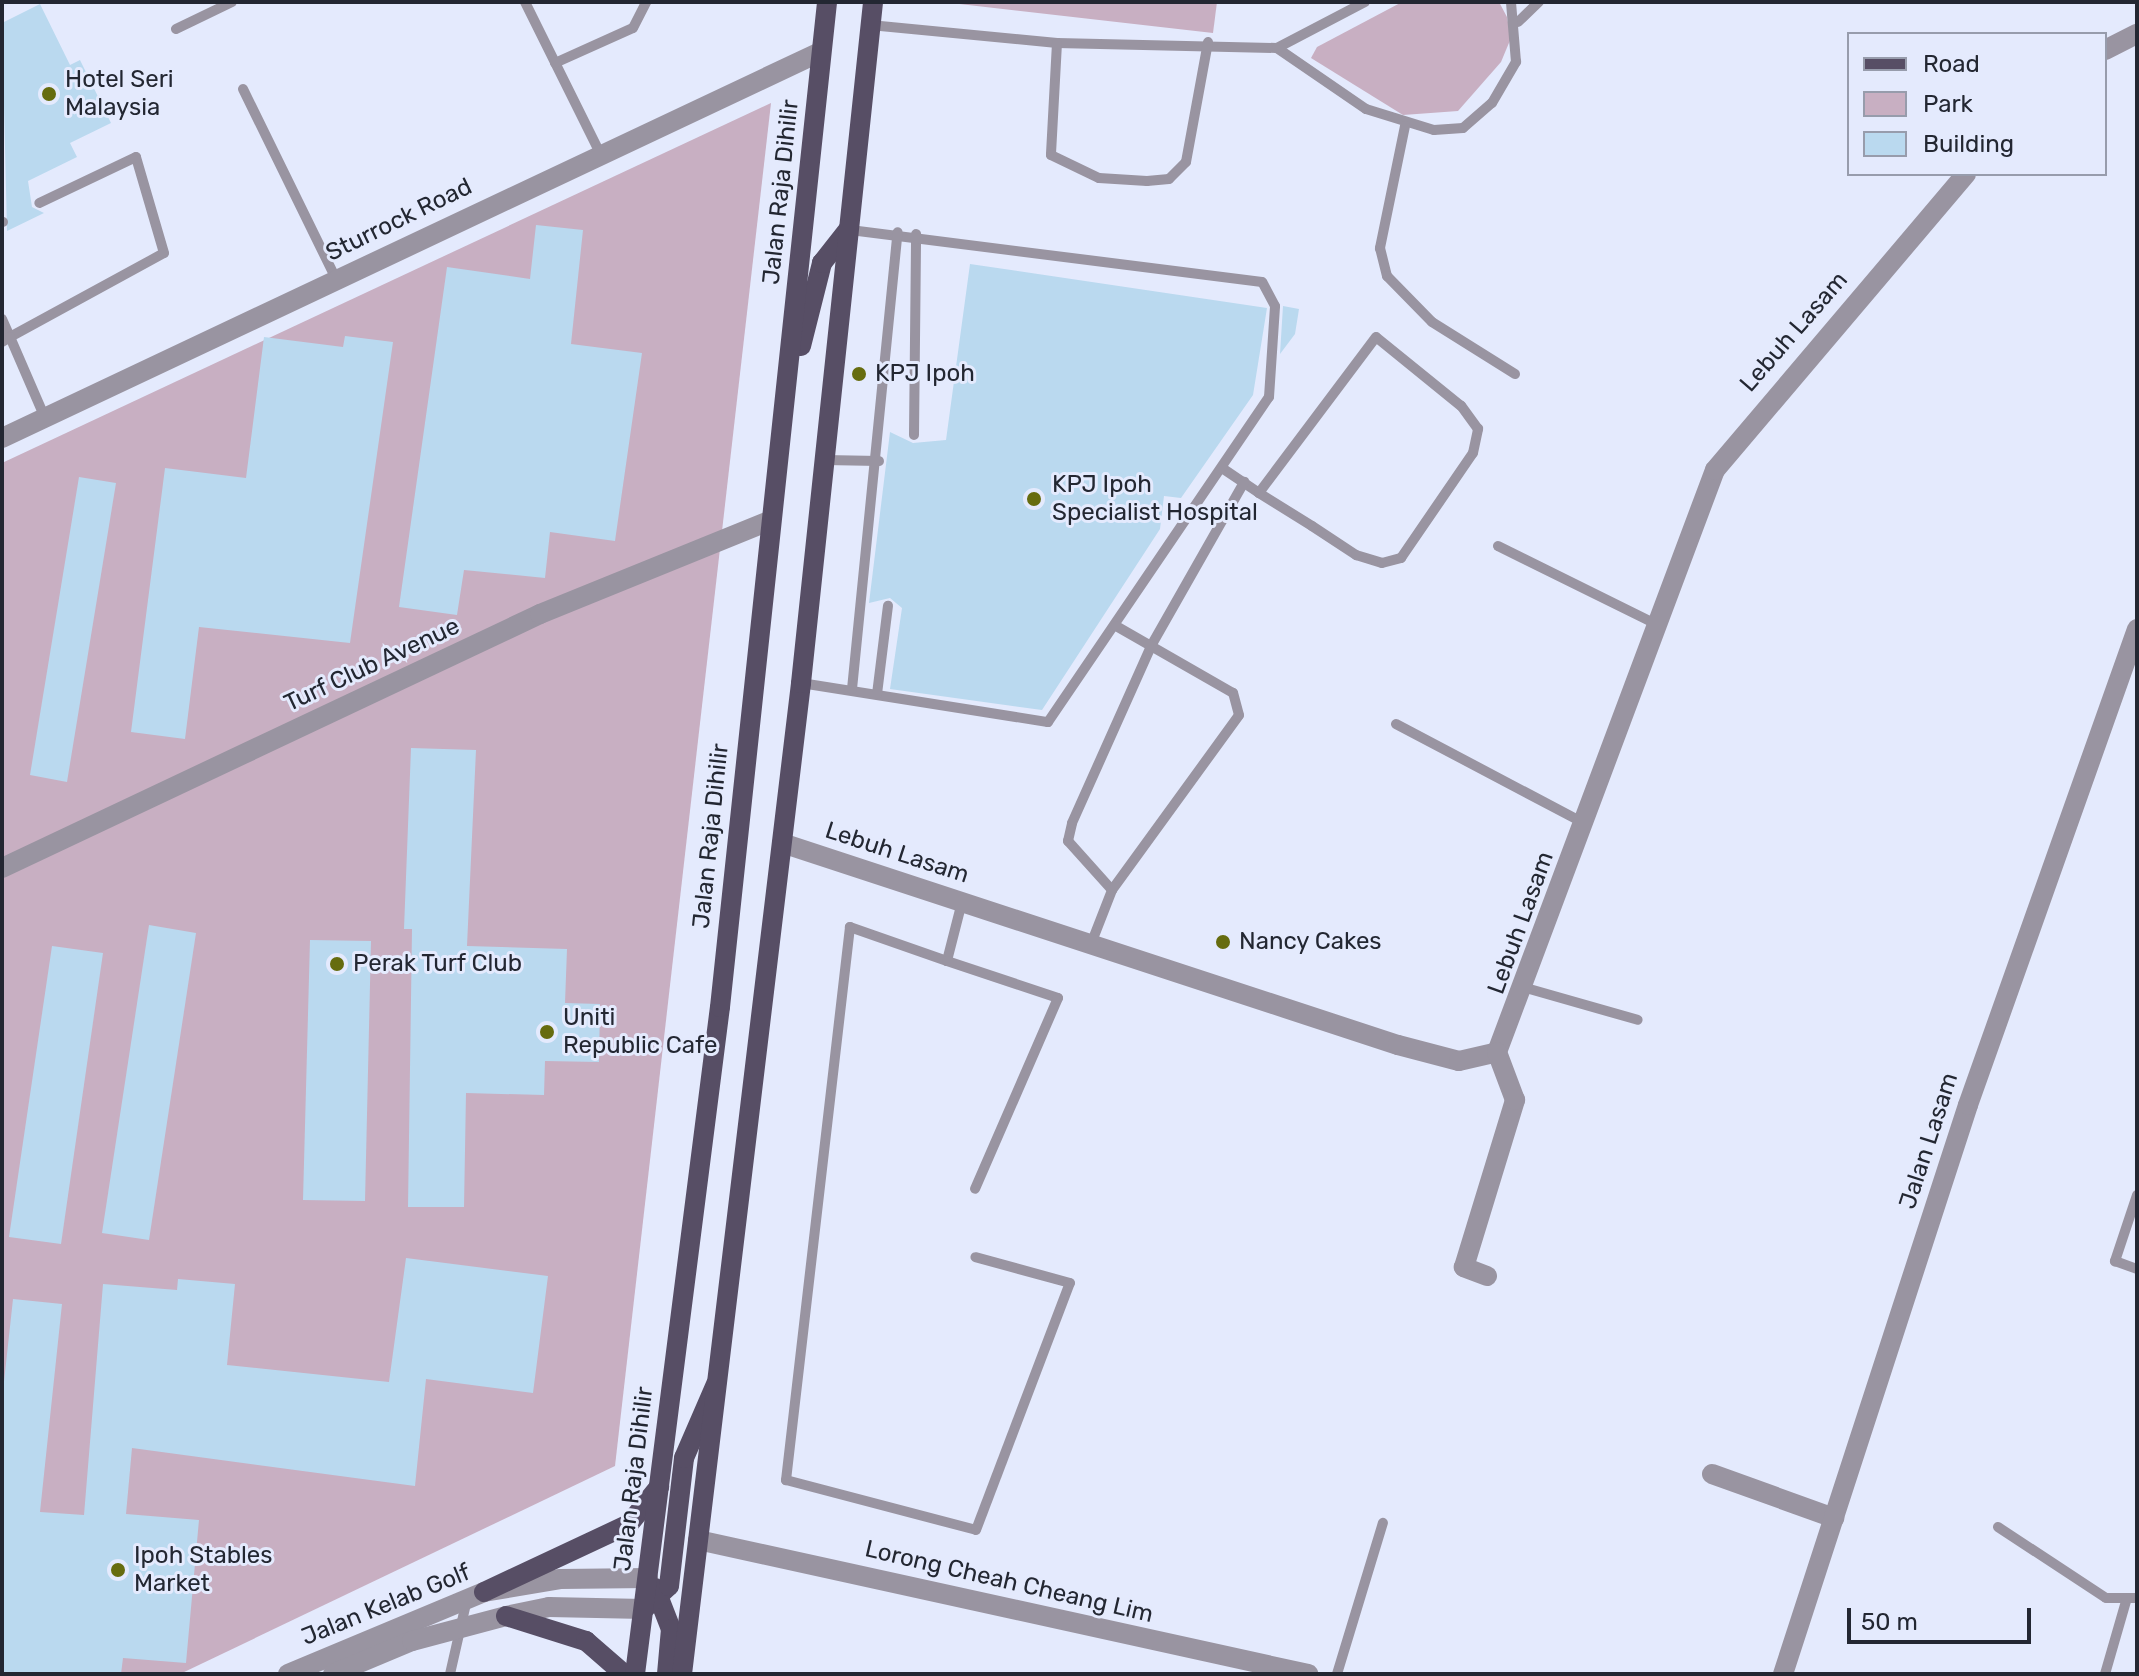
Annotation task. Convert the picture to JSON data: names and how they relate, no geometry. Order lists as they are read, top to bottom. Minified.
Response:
{"streets":{"main road":["Jalan Raja Dihilir"],"street":["Sturrock Road","Lebuh Lasam","Turf Club Avenue","Jalan Lasam","Lorong Cheah Cheang Lim","Jalan Kelab Golf"]},"crossings":[["Jalan Raja Dihilir","Sturrock Road"],["Jalan Raja Dihilir","Turf Club Avenue"],["Jalan Raja Dihilir","Jalan Kelab Golf"]],"places":["Hotel Seri Malaysia","KPJ Ipoh","KPJ Ipoh Specialist Hospital","Nancy Cakes","Perak Turf Club","Uniti Republic Cafe","Ipoh Stables Market"],"legend":["Road","Park","Building"],"scale_bar":"50 m"}
